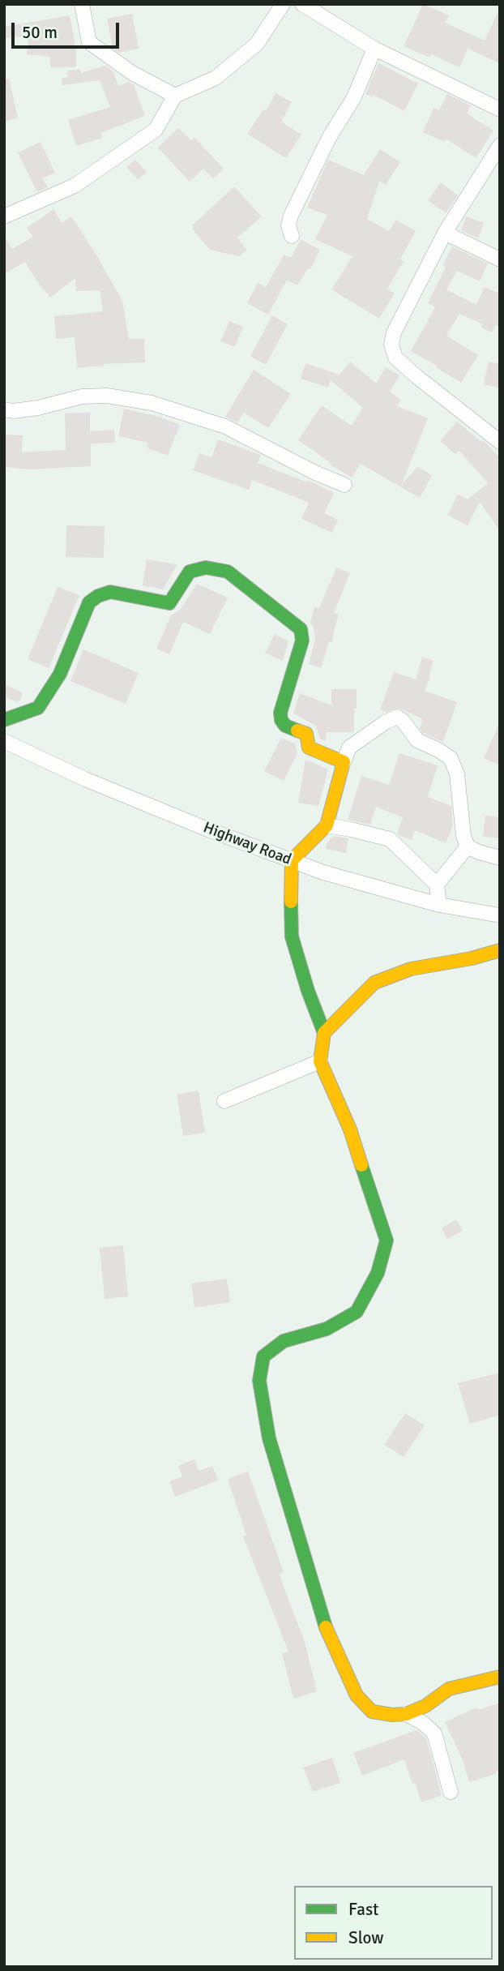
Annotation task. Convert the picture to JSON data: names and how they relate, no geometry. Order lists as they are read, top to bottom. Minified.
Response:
{"streets":{"street":["Highway Road"]},"legend":["Fast","Slow"],"scale_bar":"50 m"}
